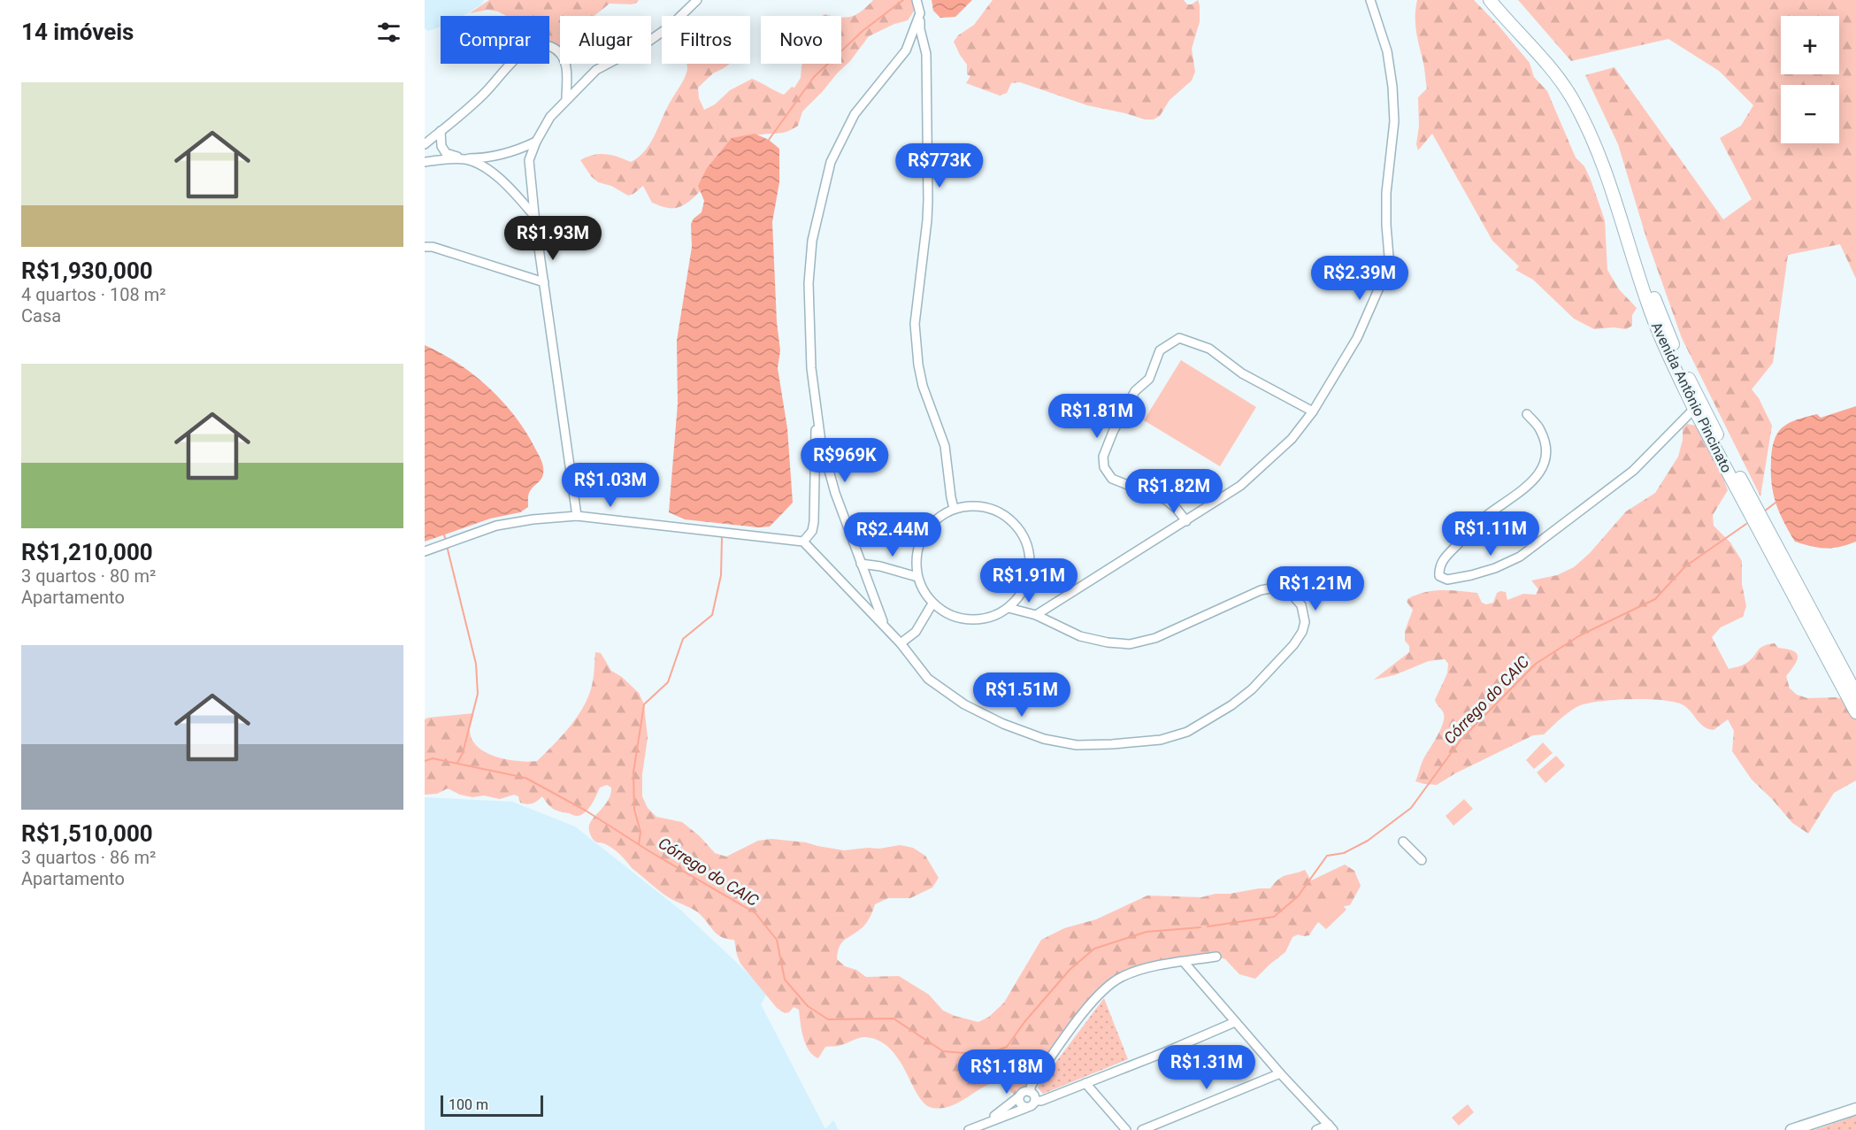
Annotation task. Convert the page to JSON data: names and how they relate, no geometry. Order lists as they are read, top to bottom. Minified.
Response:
{"streets":{"main road":["Avenida Antônio Pincinato"]},"water":["Córrego do CAIC"],"scale_bar":"100 m","page":{"heading":"14 imóveis","map_buttons":["+","−"],"chip":["Comprar","Alugar","Filtros","Novo"],"list":[{"name":"R$1,930,000","note":"4 quartos · 108 m² · Casa"},{"name":"R$1,210,000","note":"3 quartos · 80 m² · Apartamento"},{"name":"R$1,510,000","note":"3 quartos · 86 m² · Apartamento"}],"price":["R$773K","R$1.93M","R$2.39M","R$1.81M","R$969K","R$1.03M","R$1.82M","R$1.11M","R$2.44M","R$1.91M","R$1.21M","R$1.51M","R$1.31M","R$1.18M"],"scale":"100 m"}}
